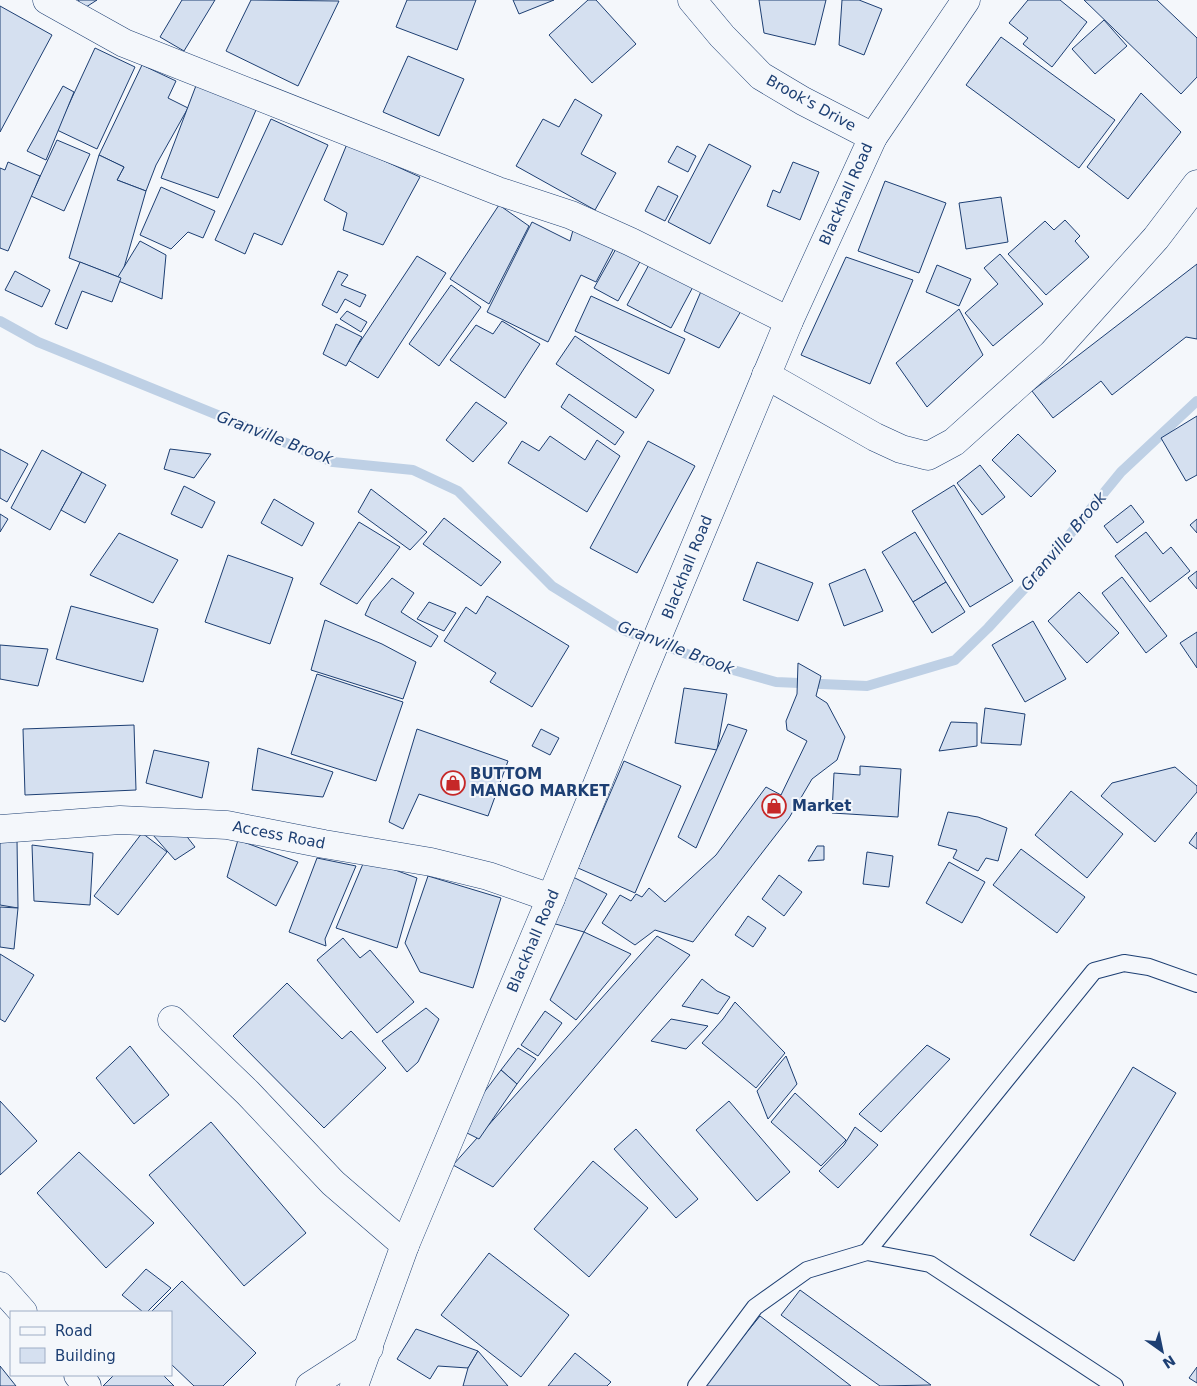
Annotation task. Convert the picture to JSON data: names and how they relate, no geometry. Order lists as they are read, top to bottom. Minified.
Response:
{"streets":{"street":["Brook's Drive","Blackhall Road","Access Road"]},"crossings":[["Brook's Drive","Blackhall Road"],["Blackhall Road","Access Road"]],"water":["Granville Brook"],"places":{"shop":["BUTTOM MANGO MARKET","Market"]},"legend":["Road","Building"],"north":"bottom right"}
